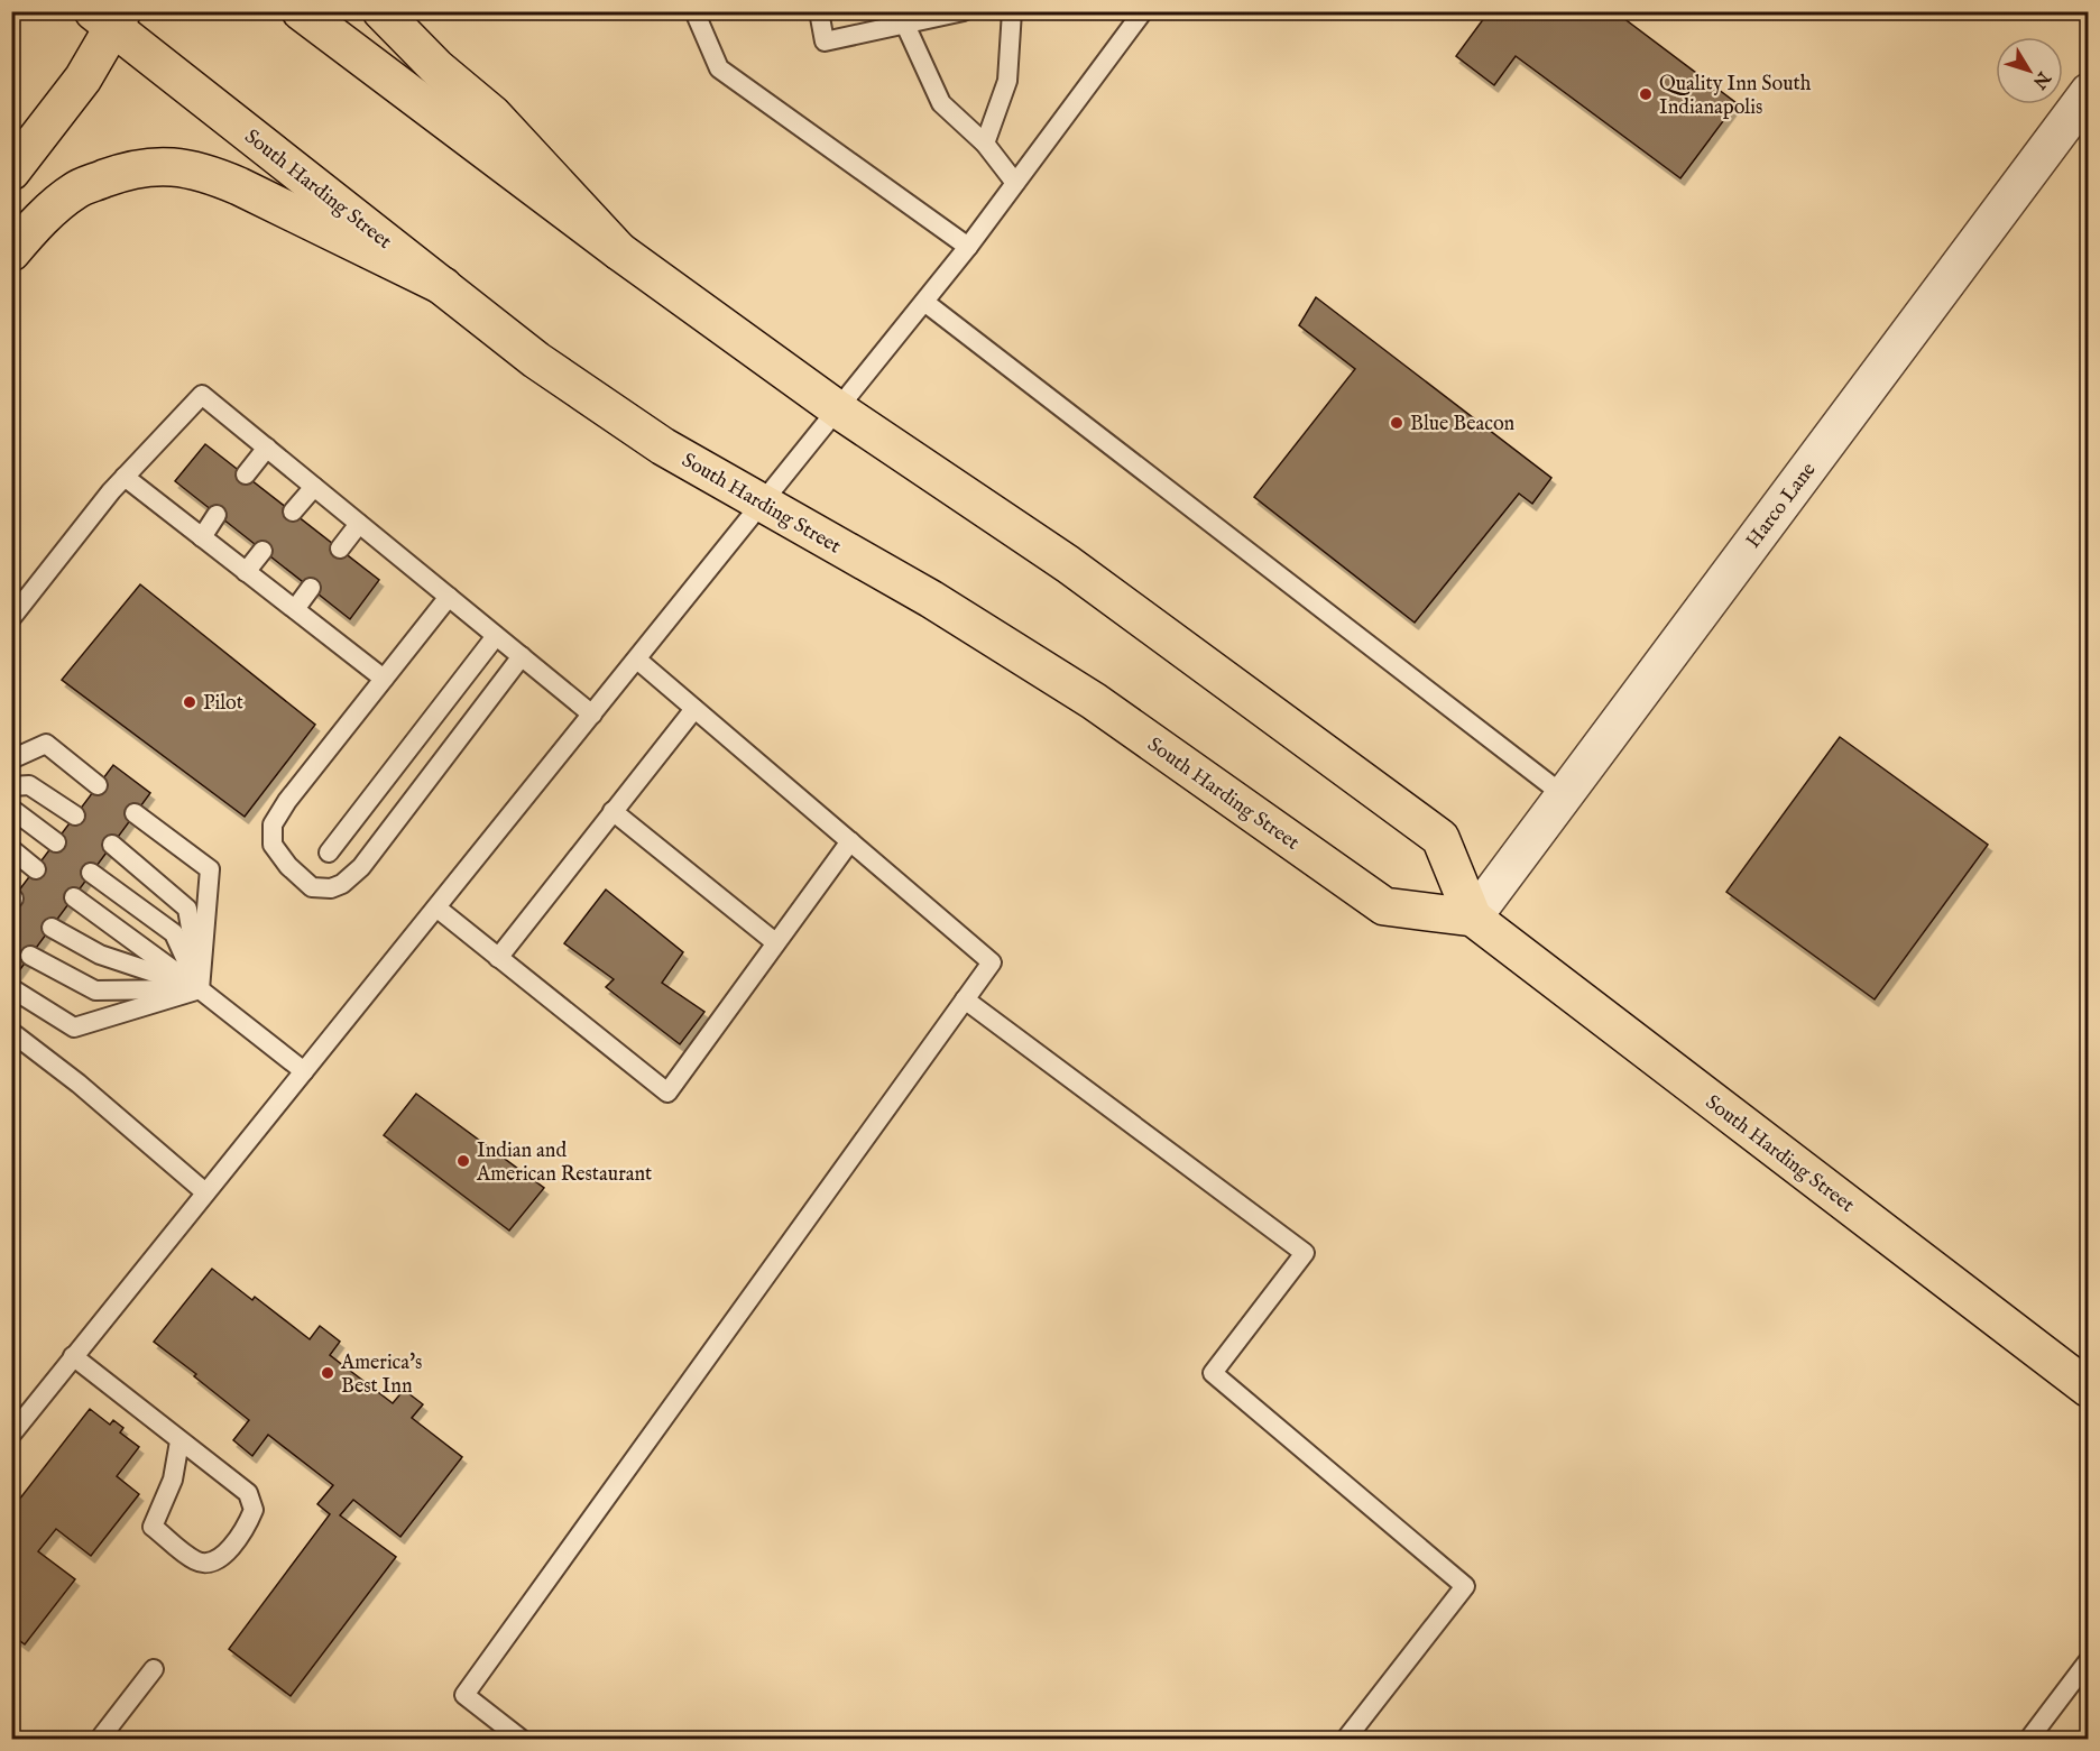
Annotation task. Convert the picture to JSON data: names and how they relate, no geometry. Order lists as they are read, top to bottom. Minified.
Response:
{"streets":{"main road":["South Harding Street"],"street":["Harco Lane"]},"crossings":[["South Harding Street","Harco Lane"]],"places":["Quality Inn South Indianapolis","Blue Beacon","Pilot","Indian and American Restaurant","America's Best Inn"],"north":"bottom right"}
